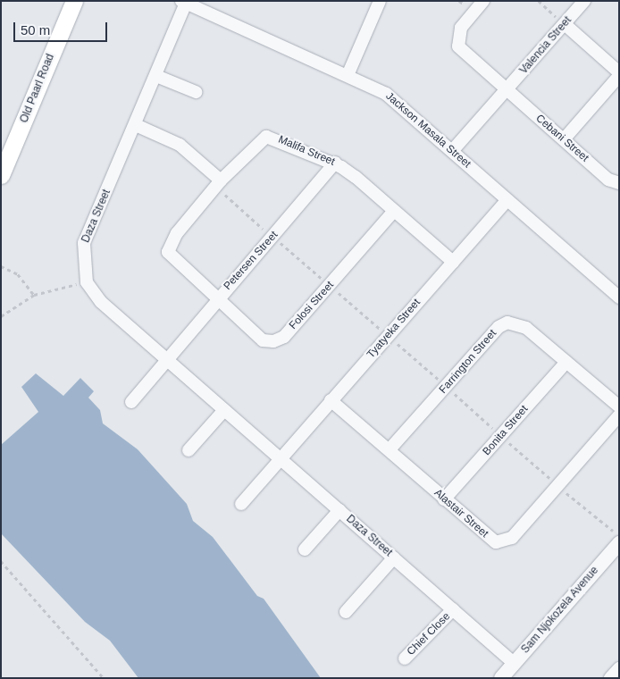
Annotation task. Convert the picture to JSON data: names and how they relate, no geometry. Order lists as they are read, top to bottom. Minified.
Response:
{"streets":{"main road":["Old Paarl Road"],"street":["Valencia Street","Jackson Masala Street","Cebani Street","Malifa Street","Daza Street","Petersen Street","Folosi Street","Tyatyeka Street","Farrington Street","Bonita Street","Alastair Street","Sam Njokozela Avenue","Chief Close"]},"crossings":[["Valencia Street","Jackson Masala Street"],["Valencia Street","Cebani Street"],["Jackson Masala Street","Daza Street"],["Jackson Masala Street","Tyatyeka Street"],["Malifa Street","Petersen Street"],["Malifa Street","Folosi Street"],["Malifa Street","Tyatyeka Street"],["Daza Street","Petersen Street"],["Daza Street","Tyatyeka Street"],["Daza Street","Sam Njokozela Avenue"],["Daza Street","Chief Close"],["Petersen Street","Folosi Street"],["Tyatyeka Street","Alastair Street"],["Farrington Street","Bonita Street"],["Farrington Street","Alastair Street"],["Bonita Street","Alastair Street"]],"scale_bar":"50 m"}
